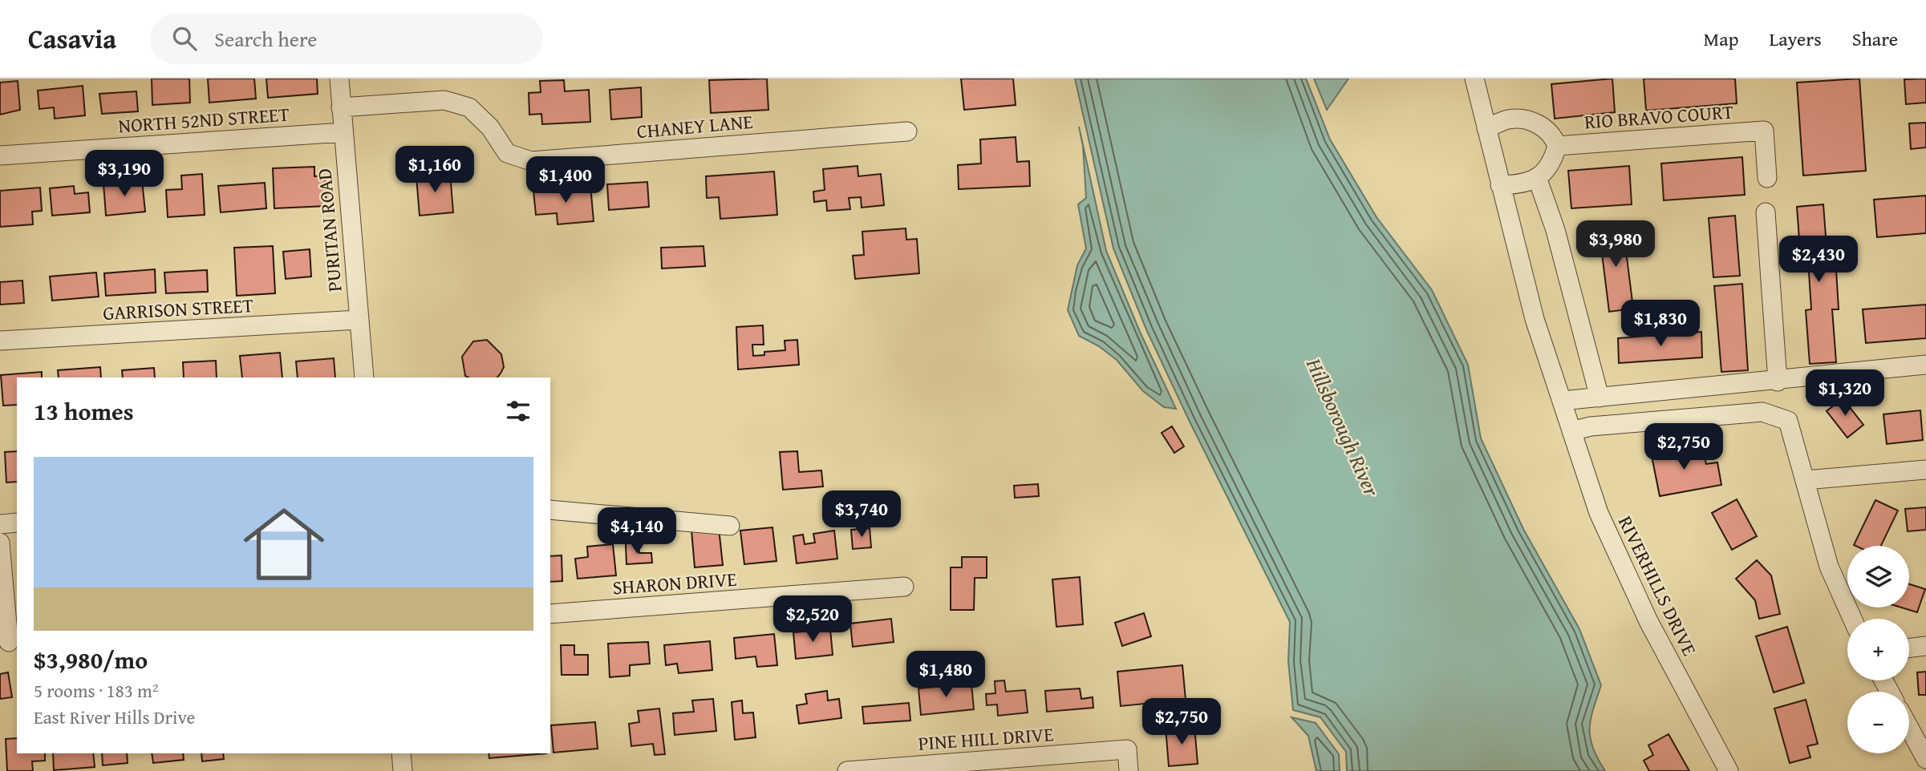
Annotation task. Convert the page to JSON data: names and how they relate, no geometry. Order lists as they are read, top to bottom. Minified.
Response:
{"streets":{"street":["RIO BRAVO COURT","NORTH 52ND STREET","CHANEY LANE","PURITAN ROAD","GARRISON STREET","SHARON DRIVE","RIVERHILLS DRIVE","PINE HILL DRIVE"]},"crossings":[["RIO BRAVO COURT","RIVERHILLS DRIVE"],["NORTH 52ND STREET","PURITAN ROAD"],["CHANEY LANE","PURITAN ROAD"],["PURITAN ROAD","GARRISON STREET"]],"water":["Hillsborough River"],"page":{"header":"Casavia","search":"Search here","nav":["Map","Layers","Share"],"price":["$1,160","$3,190","$1,400","$3,980","$2,430","$1,830","$1,320","$2,750","$3,740","$4,140","$2,520","$1,480","$2,750"],"heading":"13 homes","list":[{"name":"$3,980/mo","note":"5 rooms · 183 m² · East River Hills Drive"}],"map_buttons":["+","−"]}}
